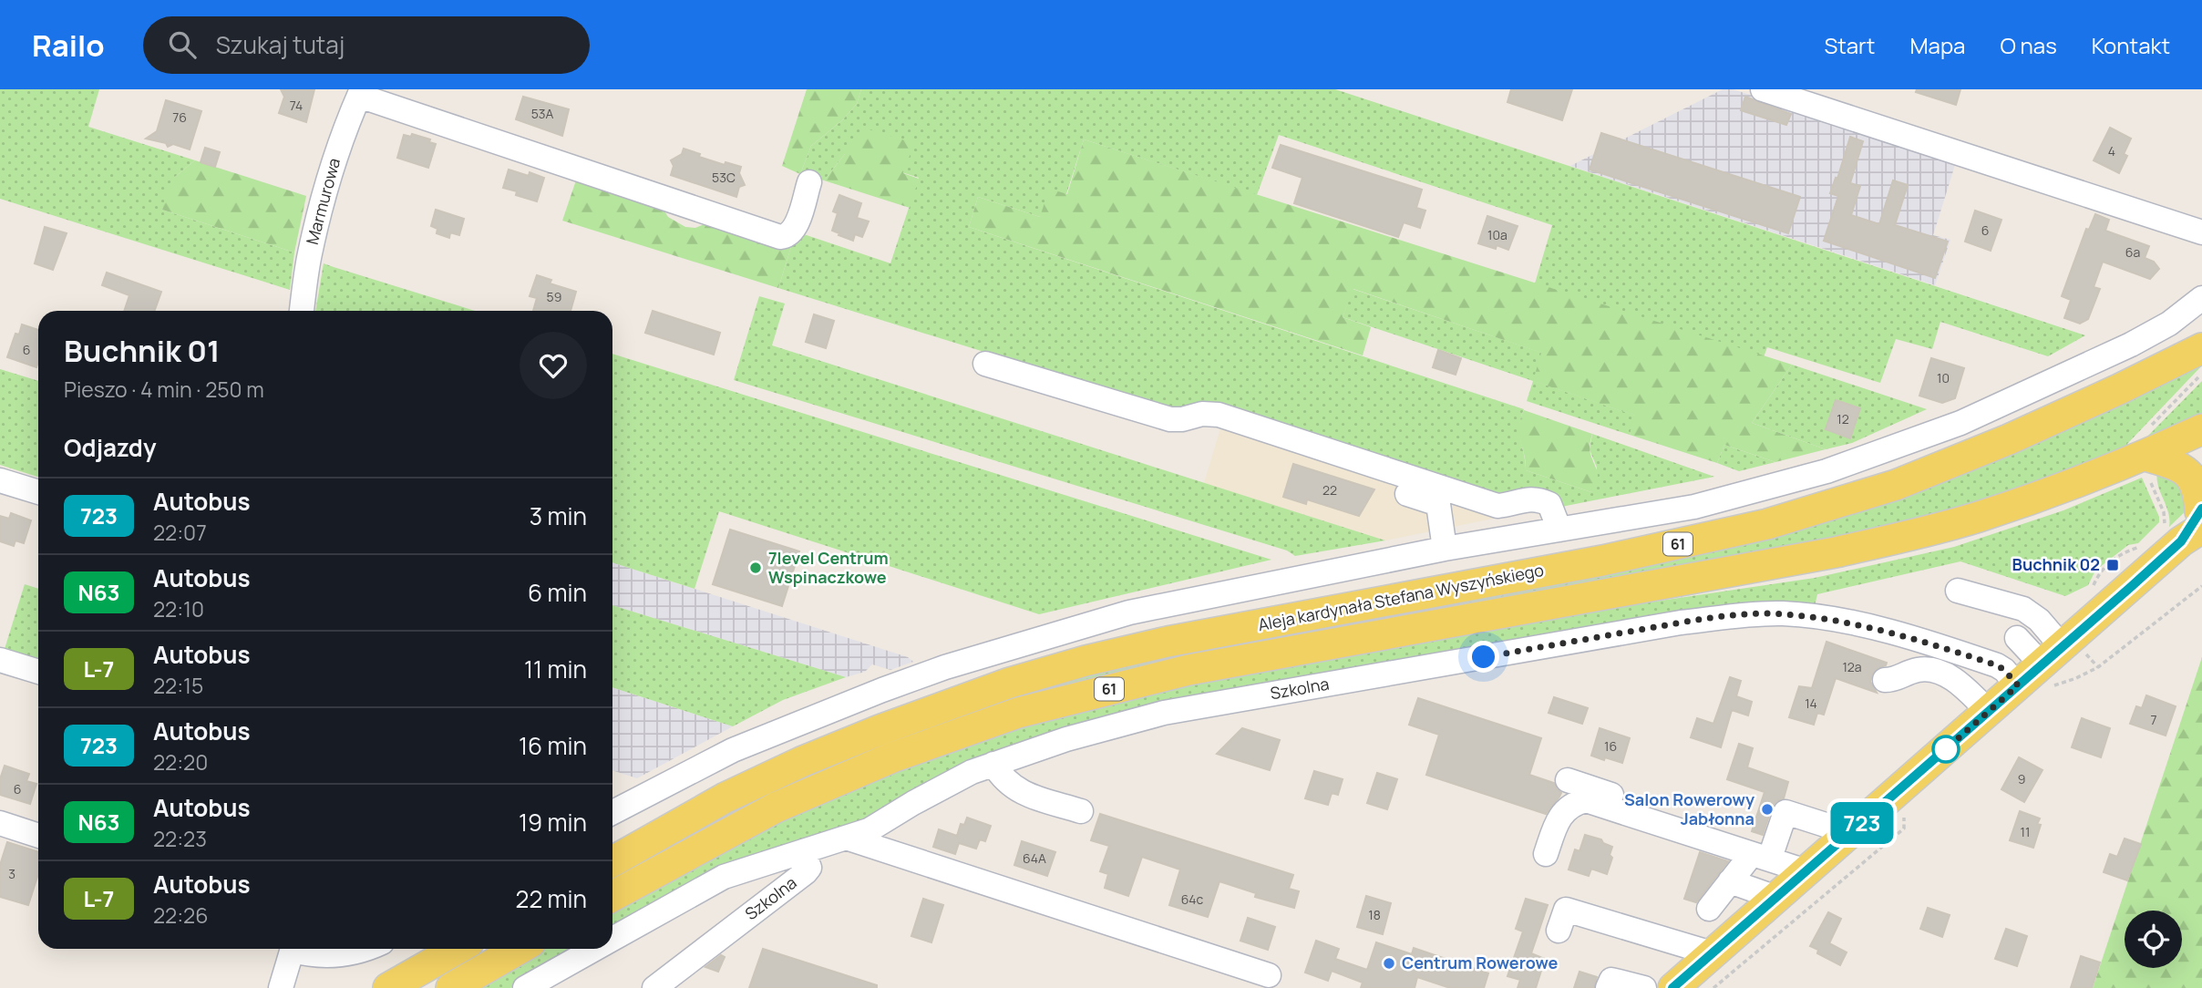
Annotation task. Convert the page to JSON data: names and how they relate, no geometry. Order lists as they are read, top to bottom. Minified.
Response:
{"streets":{"main road":["61","Aleja kardynała Stefana Wyszyńskiego"],"street":["Marmurowa","Szkolna"]},"places":{"transit":["Buchnik 02"],"other":["7level Centrum Wspinaczkowe","Salon Rowerowy Jabłonna","Centrum Rowerowe"]},"lines":["bus line 723"],"house_numbers":["74","53A","76","4","53C","6","10a","6a","59","6","10","12","22","12a","14","7","16","9","6","11","64A","3","64c","18"],"page":{"header":"Railo","search":"Szukaj tutaj","nav":["Start","Mapa","O nas","Kontakt"],"on_map":"723","heading":[["Buchnik 01","Pieszo · 4 min · 250 m"],"Odjazdy"],"list":[{"mark":"723","name":"Autobus","note":"22:07","value":"3 min"},{"mark":"N63","name":"Autobus","note":"22:10","value":"6 min"},{"mark":"L-7","name":"Autobus","note":"22:15","value":"11 min"},{"mark":"723","name":"Autobus","note":"22:20","value":"16 min"},{"mark":"N63","name":"Autobus","note":"22:23","value":"19 min"},{"mark":"L-7","name":"Autobus","note":"22:26","value":"22 min"}]}}
